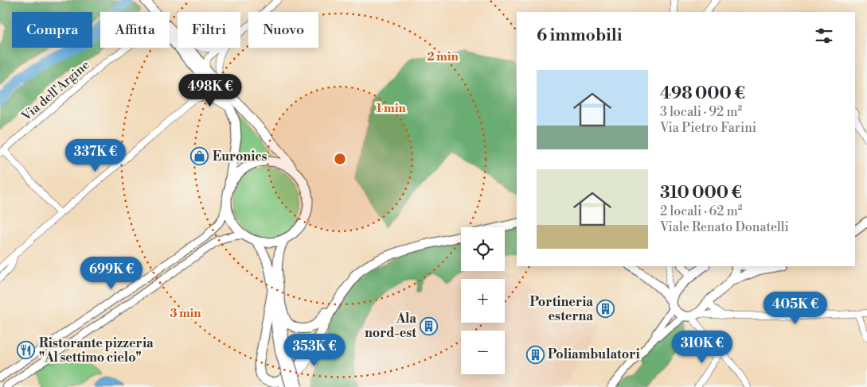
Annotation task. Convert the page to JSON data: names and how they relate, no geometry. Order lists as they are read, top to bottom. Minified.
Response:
{"streets":{"street":["Via dell'Argine"]},"places":{"shop":["Euronics"],"building":["Portineria esterna","Ala nord-est","Poliambulatori"],"restaurant":["Ristorante pizzeria \"Al settimo cielo\""]},"page":{"chip":["Compra","Affitta","Filtri","Nuovo"],"heading":"6 immobili","list":[{"name":"498 000 €","note":"3 locali · 92 m² · Via Pietro Farini"},{"name":"310 000 €","note":"2 locali · 62 m² · Viale Renato Donatelli"}],"price":["498K €","337K €","699K €","405K €","310K €","353K €"],"map_buttons":["+","−"]},"rings":["2 min","1 min","3 min"]}
